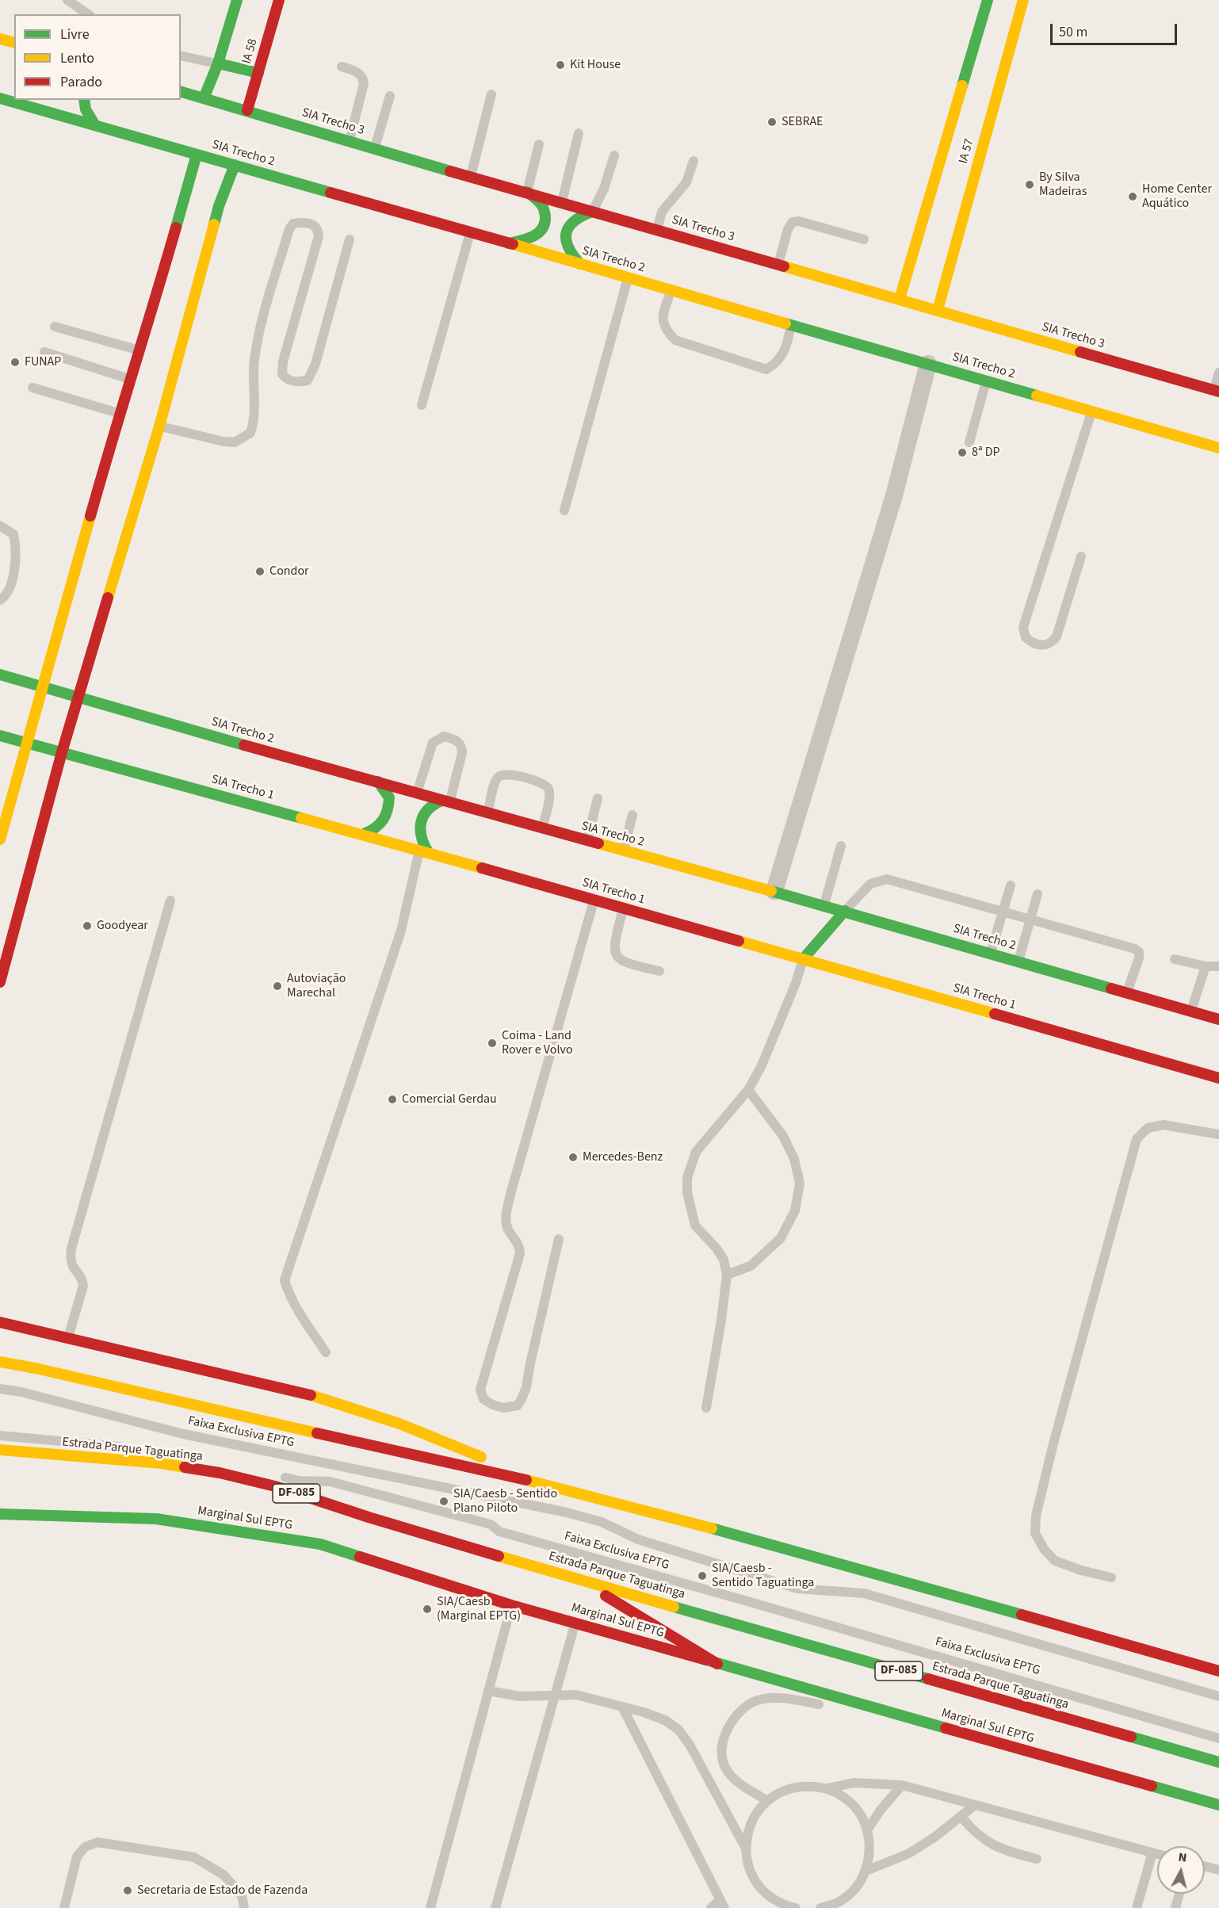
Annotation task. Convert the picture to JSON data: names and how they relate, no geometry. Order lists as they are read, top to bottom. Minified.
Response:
{"streets":{"main road":["IA 58","SIA Trecho 3","IA 57","SIA Trecho 2","SIA Trecho 1","Estrada Parque Taguatinga","DF-085","Marginal Sul EPTG"],"lane":["Faixa Exclusiva EPTG"]},"crossings":[["IA 58","SIA Trecho 3"],["SIA Trecho 3","IA 57"]],"places":["Kit House","SEBRAE","By Silva Madeiras","Home Center Aquático","FUNAP","8ª DP","Condor","Goodyear","Autoviação Marechal","Coima - Land Rover e Volvo","Comercial Gerdau","Mercedes-Benz","SIA/Caesb - Sentido Plano Piloto","SIA/Caesb - Sentido Taguatinga","SIA/Caesb (Marginal EPTG)","Secretaria de Estado de Fazenda"],"legend":["Livre","Lento","Parado"],"scale_bar":"50 m","north":"top"}
